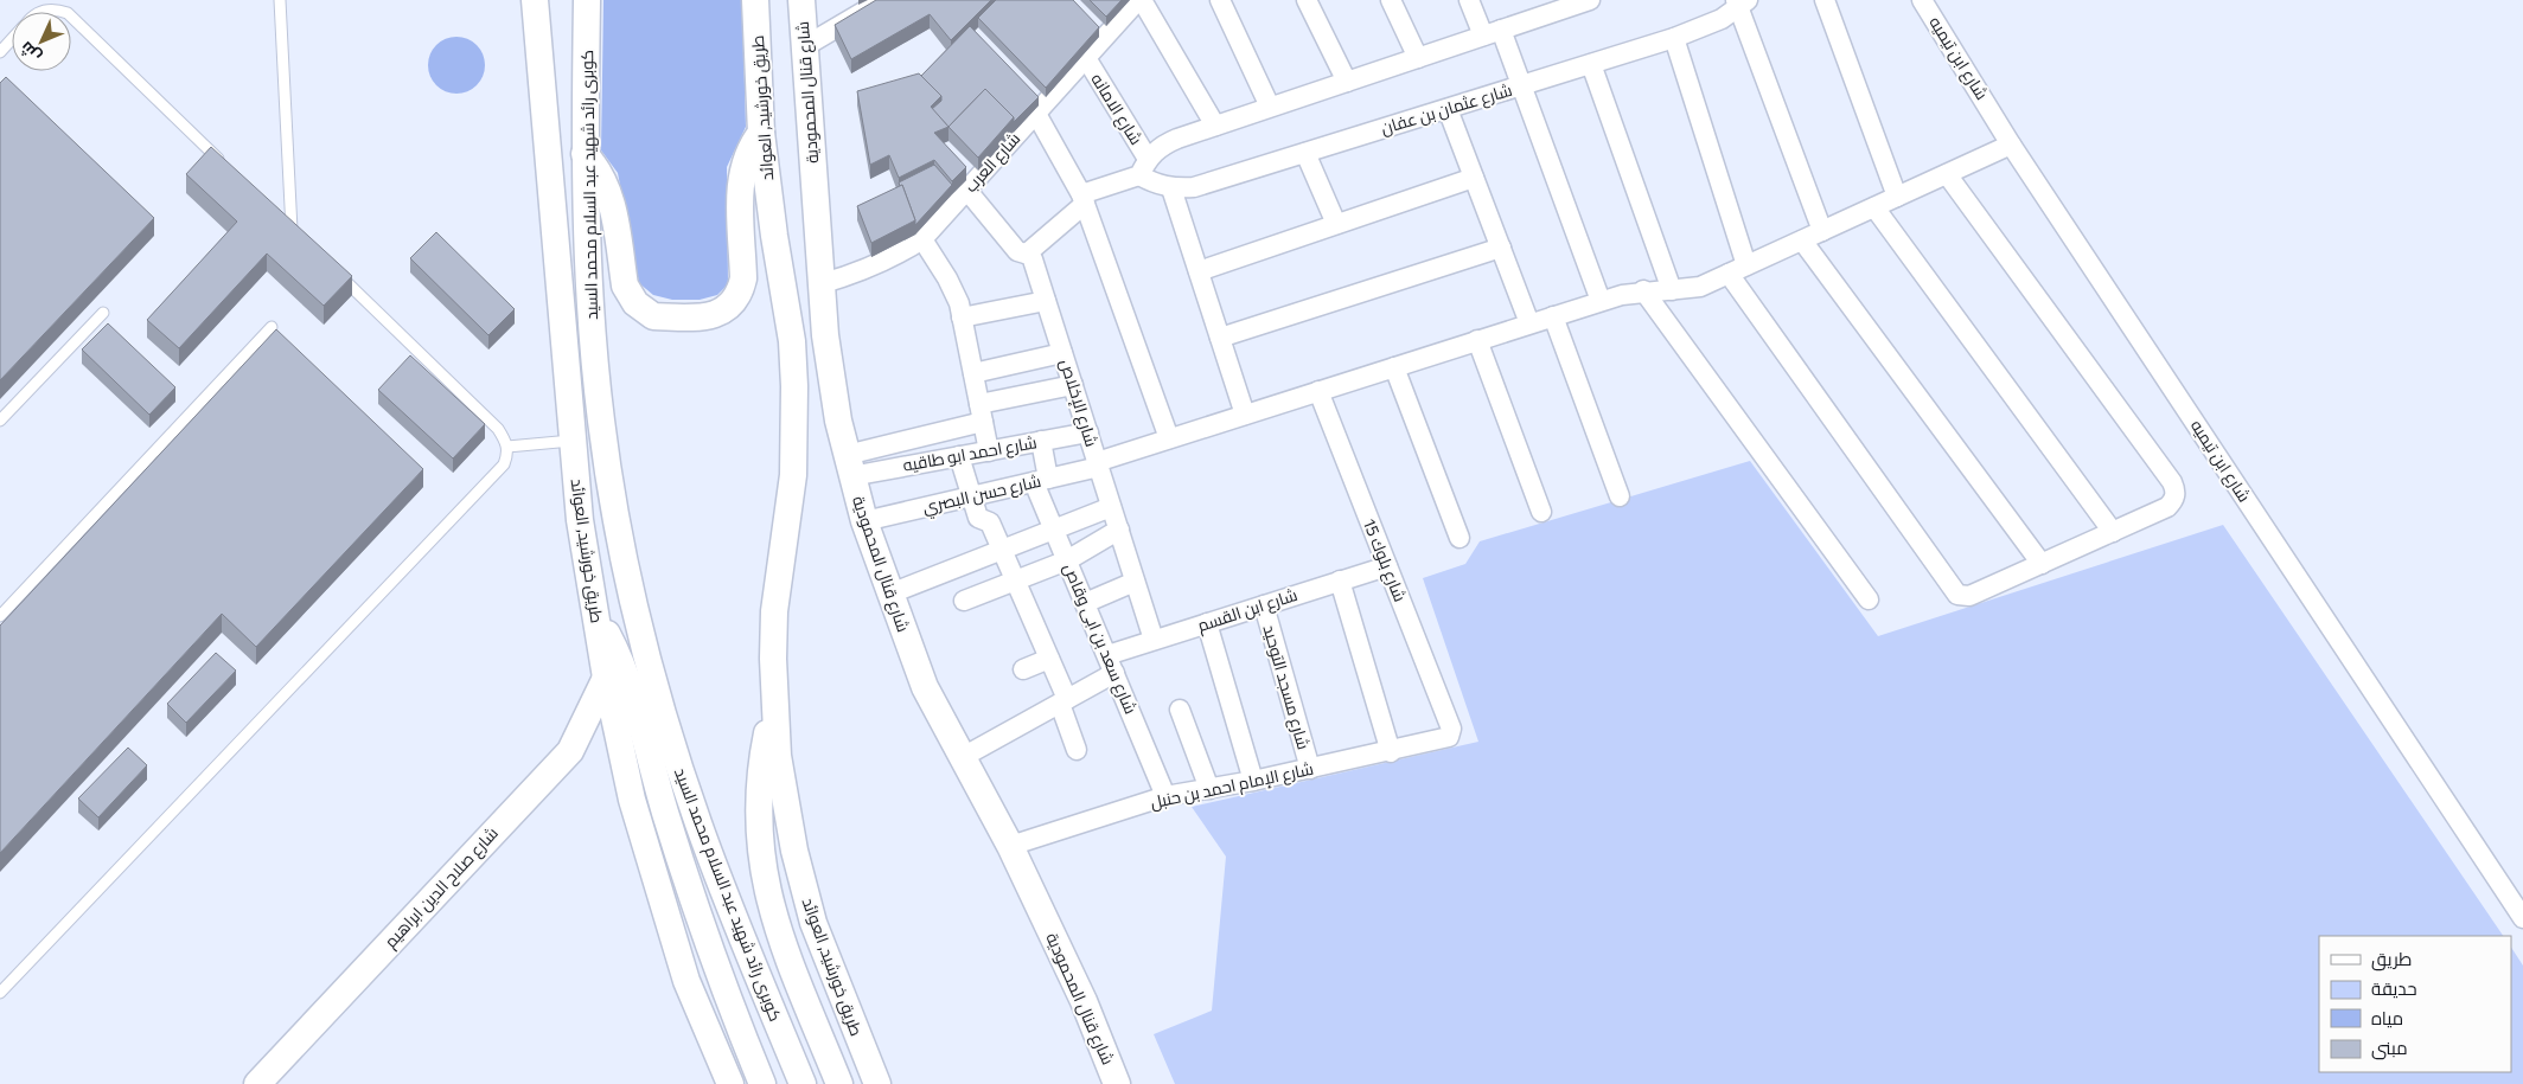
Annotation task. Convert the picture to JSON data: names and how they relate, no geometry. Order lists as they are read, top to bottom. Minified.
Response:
{"streets":{"main road":["شارع قنال المحمودية","طريق خورشيد, العوائد","كوبرى رائد شهيد عبد السلام محمد السيد","شارع صلاح الدين ابراهيم"],"street":["شارع ابن تيميه","شارع الامانه","شارع عثمان بن عفان","شارع العرب","شارع الإخلاص","شارع احمد ابو طاقيه","شارع حسن البصري","شارع بلوك 15","شارع ابن القسم","شارع سعد بن ابى وقاص","شارع مسجد التوحيد","شارع الإمام احمد بن حنبل"]},"crossings":[["شارع ابن تيميه","شارع حسن البصري"],["شارع قنال المحمودية","شارع العرب"],["شارع قنال المحمودية","شارع احمد ابو طاقيه"],["شارع قنال المحمودية","شارع حسن البصري"],["شارع قنال المحمودية","شارع ابن القسم"],["شارع قنال المحمودية","شارع الإمام احمد بن حنبل"],["طريق خورشيد, العوائد","كوبرى رائد شهيد عبد السلام محمد السيد"],["طريق خورشيد, العوائد","شارع صلاح الدين ابراهيم"],["شارع الامانه","شارع عثمان بن عفان"],["شارع الامانه","شارع العرب"],["شارع العرب","شارع الإخلاص"],["شارع الإخلاص","شارع احمد ابو طاقيه"],["شارع الإخلاص","شارع حسن البصري"],["شارع الإخلاص","شارع ابن القسم"],["شارع احمد ابو طاقيه","شارع سعد بن ابى وقاص"],["شارع حسن البصري","شارع بلوك 15"],["شارع حسن البصري","شارع سعد بن ابى وقاص"],["شارع بلوك 15","شارع ابن القسم"],["شارع بلوك 15","شارع الإمام احمد بن حنبل"],["شارع ابن القسم","شارع سعد بن ابى وقاص"],["شارع ابن القسم","شارع مسجد التوحيد"],["شارع سعد بن ابى وقاص","شارع الإمام احمد بن حنبل"],["شارع مسجد التوحيد","شارع الإمام احمد بن حنبل"]],"legend":["طريق","حديقة","مياه","مبنى"],"north":"bottom left"}
